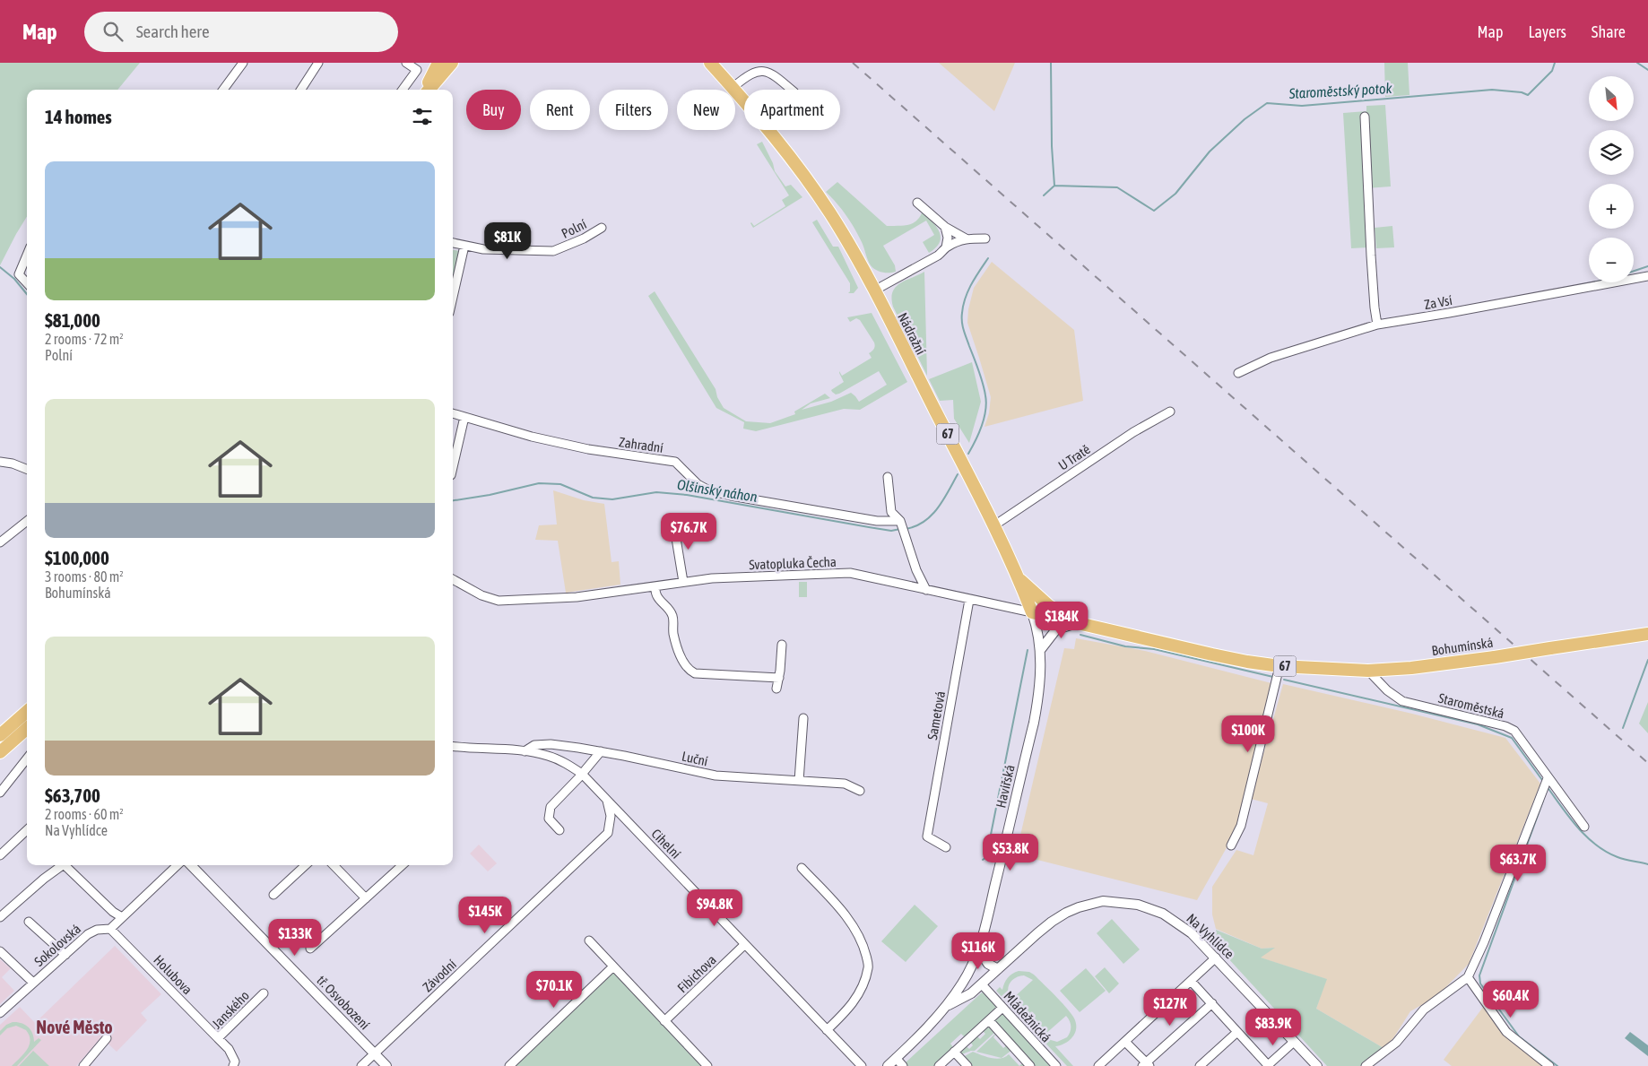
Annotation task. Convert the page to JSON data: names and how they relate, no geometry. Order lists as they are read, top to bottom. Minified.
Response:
{"streets":{"main road":["Nádražní","67","Bohumínská"],"street":["Polní","Za Vsí","Zahradní","U Tratě","Svatopluka Čecha","Staroměstská","Sametová","Luční","Havířská","Cihelní","Na Vyhlídce","Sokolovská","Fibichova","Holubova","Závodní","tř. Osvobození","Janského","Mládežnická"]},"crossings":[["Nádražní","U Tratě"],["Nádražní","Svatopluka Čecha"],["Nádražní","Bohumínská"],["Nádražní","Havířská"],["Svatopluka Čecha","Bohumínská"],["Svatopluka Čecha","Sametová"],["Svatopluka Čecha","Havířská"],["Bohumínská","Staroměstská"],["Bohumínská","Havířská"],["Luční","Cihelní"],["Havířská","Na Vyhlídce"],["Cihelní","Fibichova"],["Cihelní","Závodní"],["Na Vyhlídce","Mládežnická"],["Sokolovská","Holubova"],["Holubova","Janského"],["Závodní","tř. Osvobození"]],"districts":["Nové Město"],"water":["Staroměstský potok","Olšinský náhon"],"north":"bottom right","page":{"header":"Map","search":"Search here","nav":["Map","Layers","Share"],"map_buttons":["+","−"],"chip":["Buy","Rent","Filters","New","Apartment"],"heading":"14 homes","list":[{"name":"$81,000","note":"2 rooms · 72 m² · Polní"},{"name":"$100,000","note":"3 rooms · 80 m² · Bohumínská"},{"name":"$63,700","note":"2 rooms · 60 m² · Na Vyhlídce"}],"price":["$81K","$76.7K","$184K","$100K","$53.8K","$63.7K","$94.8K","$145K","$133K","$116K","$70.1K","$60.4K","$127K","$83.9K"]}}
